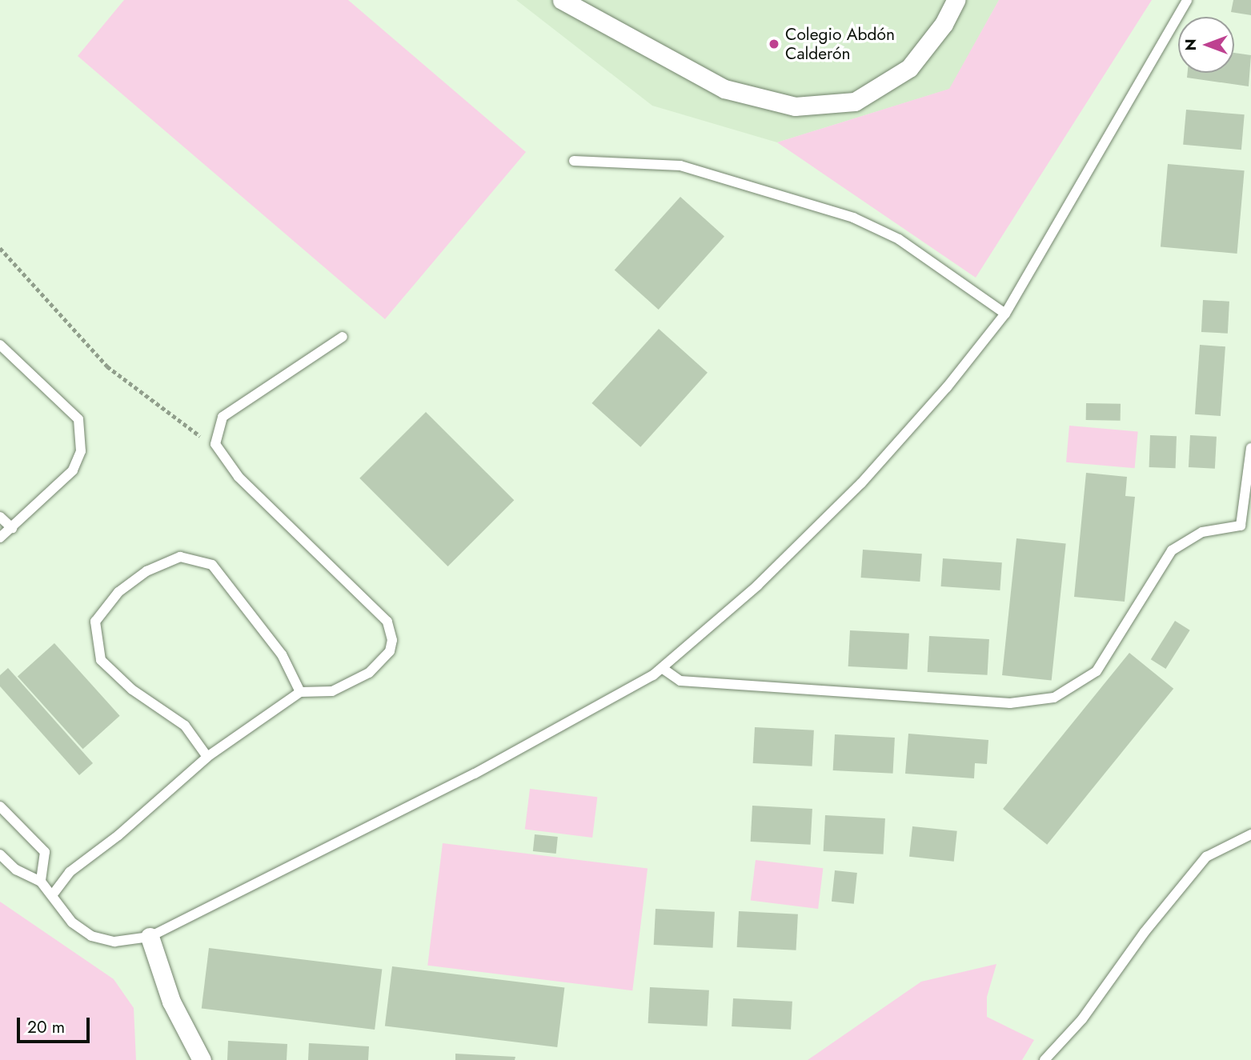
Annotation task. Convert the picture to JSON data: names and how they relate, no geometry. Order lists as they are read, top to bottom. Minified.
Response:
{"places":["Colegio Abdón Calderón"],"scale_bar":"20 m","north":"left"}
